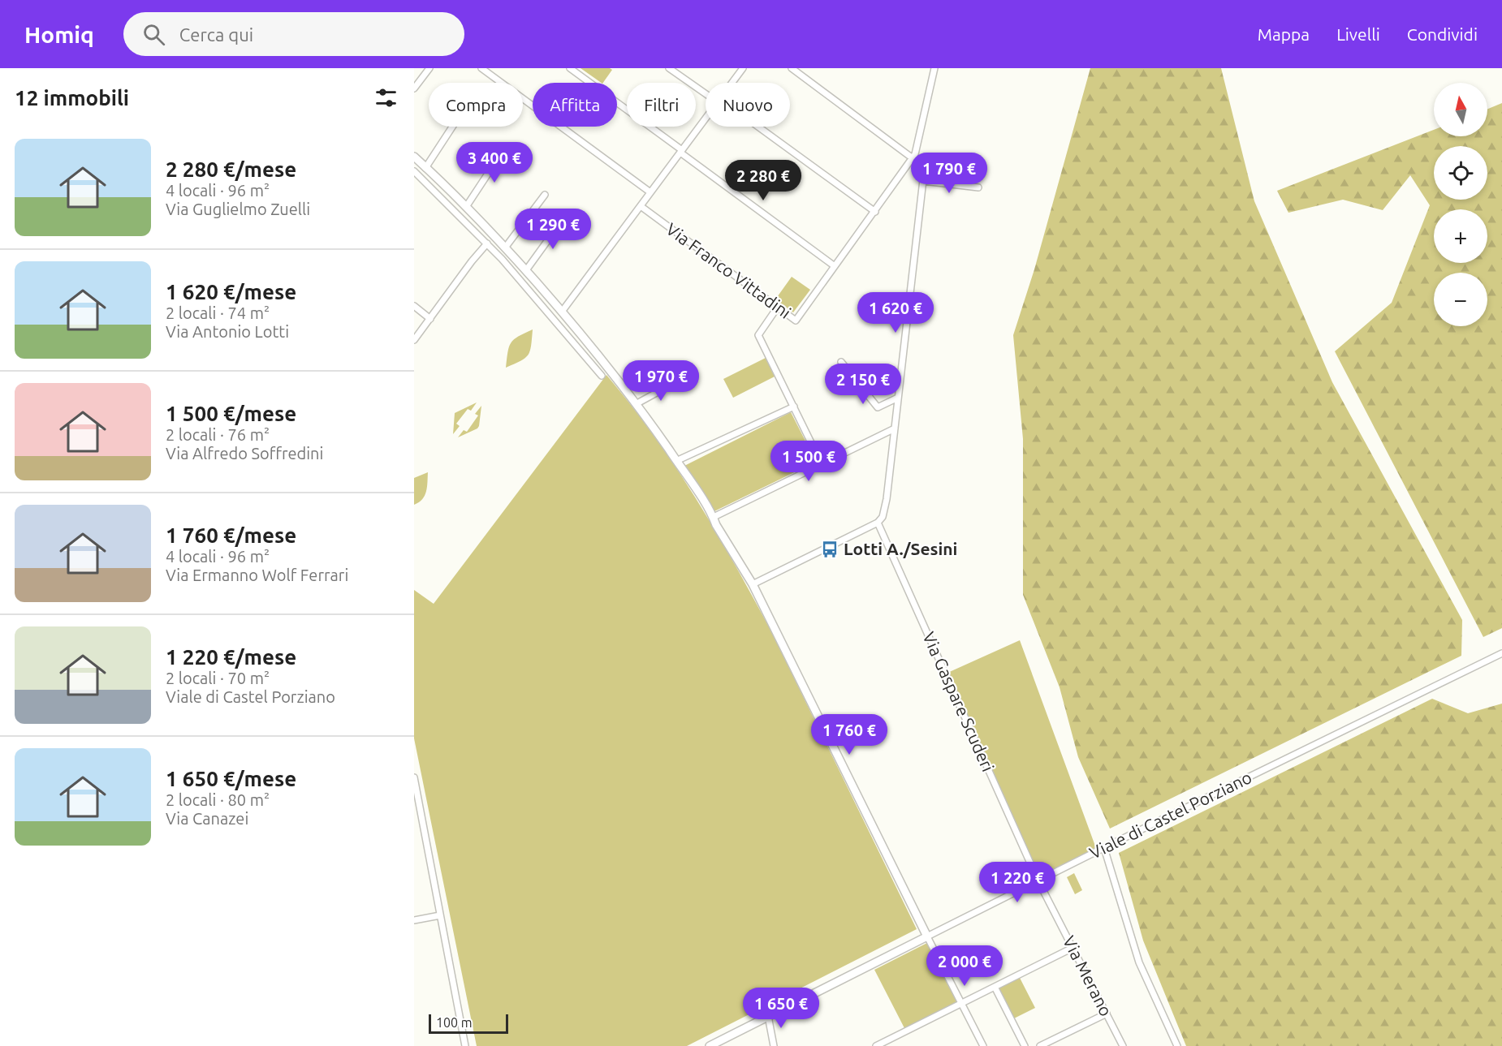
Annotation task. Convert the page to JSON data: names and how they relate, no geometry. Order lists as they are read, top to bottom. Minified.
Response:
{"streets":{"street":["Via Franco Vittadini","Via Gaspare Scuderi","Viale di Castel Porziano","Via Merano"]},"crossings":[["Via Gaspare Scuderi","Viale di Castel Porziano"],["Via Gaspare Scuderi","Via Merano"],["Viale di Castel Porziano","Via Merano"]],"places":{"bus stop":["Lotti A./Sesini"]},"scale_bar":"100 m","north":"top","page":{"header":"Homiq","search":"Cerca qui","nav":["Mappa","Livelli","Condividi"],"heading":"12 immobili","map_buttons":["+","−"],"chip":["Compra","Affitta","Filtri","Nuovo"],"list":[{"name":"2 280 €/mese","note":"4 locali · 96 m² · Via Guglielmo Zuelli"},{"name":"1 620 €/mese","note":"2 locali · 74 m² · Via Antonio Lotti"},{"name":"1 500 €/mese","note":"2 locali · 76 m² · Via Alfredo Soffredini"},{"name":"1 760 €/mese","note":"4 locali · 96 m² · Via Ermanno Wolf Ferrari"},{"name":"1 220 €/mese","note":"2 locali · 70 m² · Viale di Castel Porziano"},{"name":"1 650 €/mese","note":"2 locali · 80 m² · Via Canazei"}],"price":["3 400 €","1 790 €","2 280 €","1 290 €","1 620 €","1 970 €","2 150 €","1 500 €","1 760 €","1 220 €","2 000 €","1 650 €"],"scale":"100 m"}}
